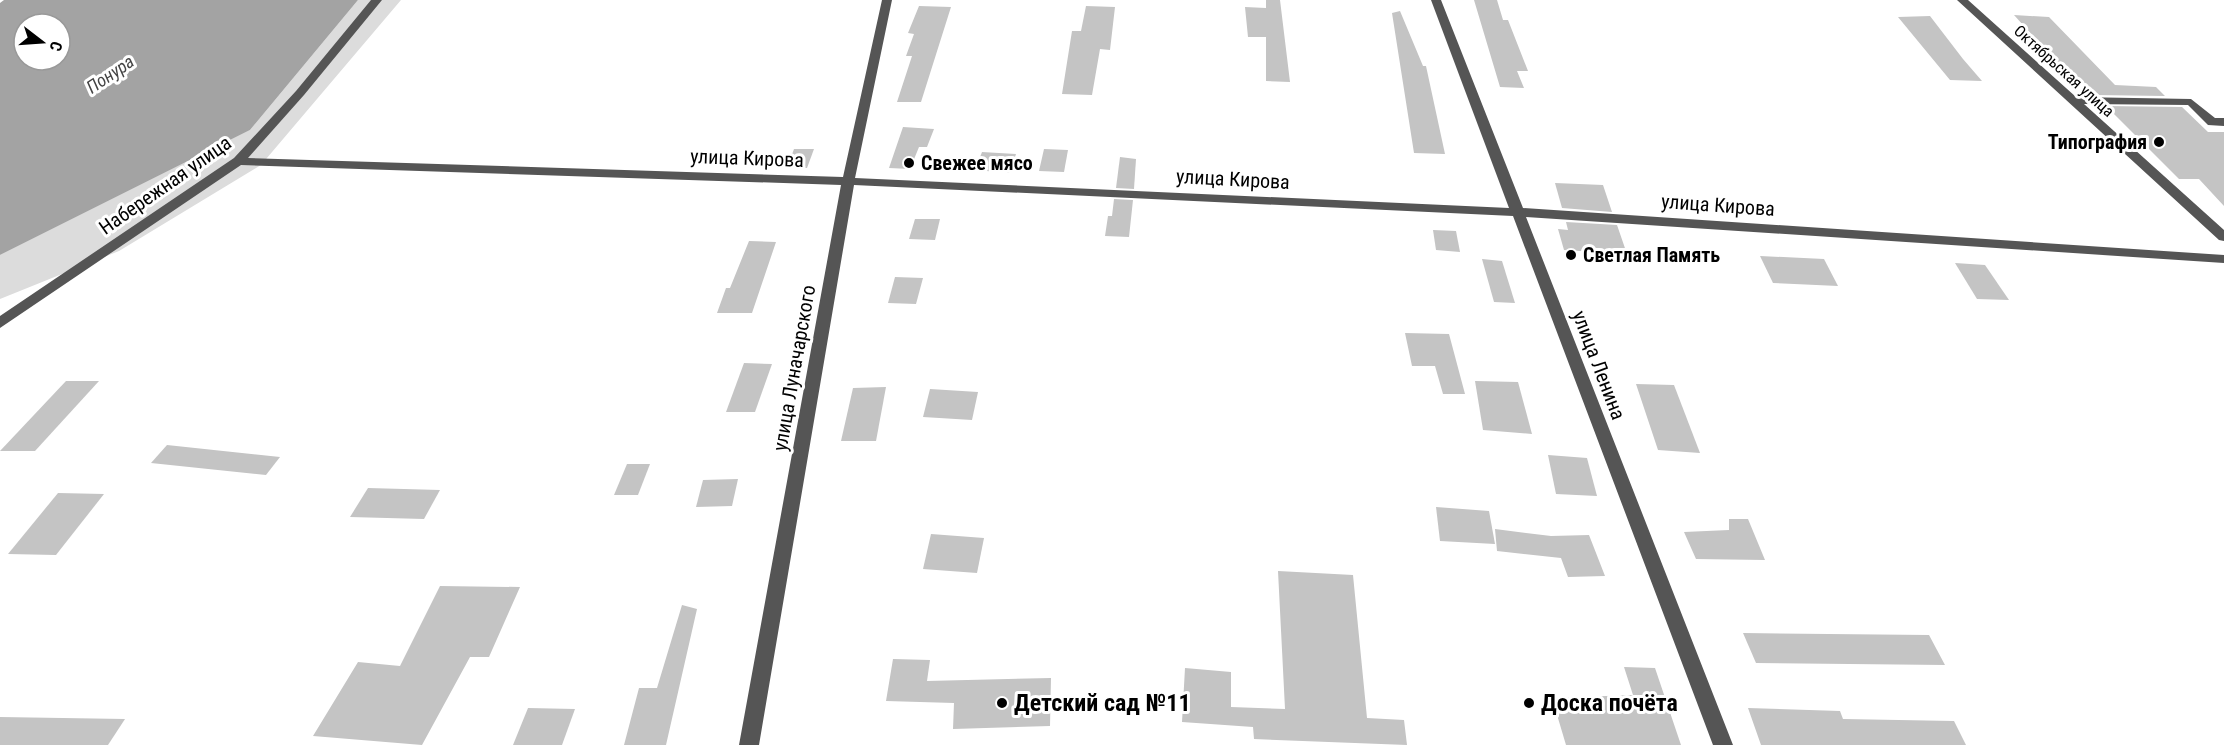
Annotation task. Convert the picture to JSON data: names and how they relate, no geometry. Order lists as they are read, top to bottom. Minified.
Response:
{"streets":{"street":["Октябрьская улица","улица Кирова","Набережная улица","улица Ленина","улица Луначарского"]},"crossings":[["улица Кирова","Набережная улица"],["улица Кирова","улица Ленина"],["улица Кирова","улица Луначарского"]],"water":["Понура"],"places":["Типография","Свежее мясо","Светлая Память","Детский сад №11","Доска почёта"],"north":"right"}
